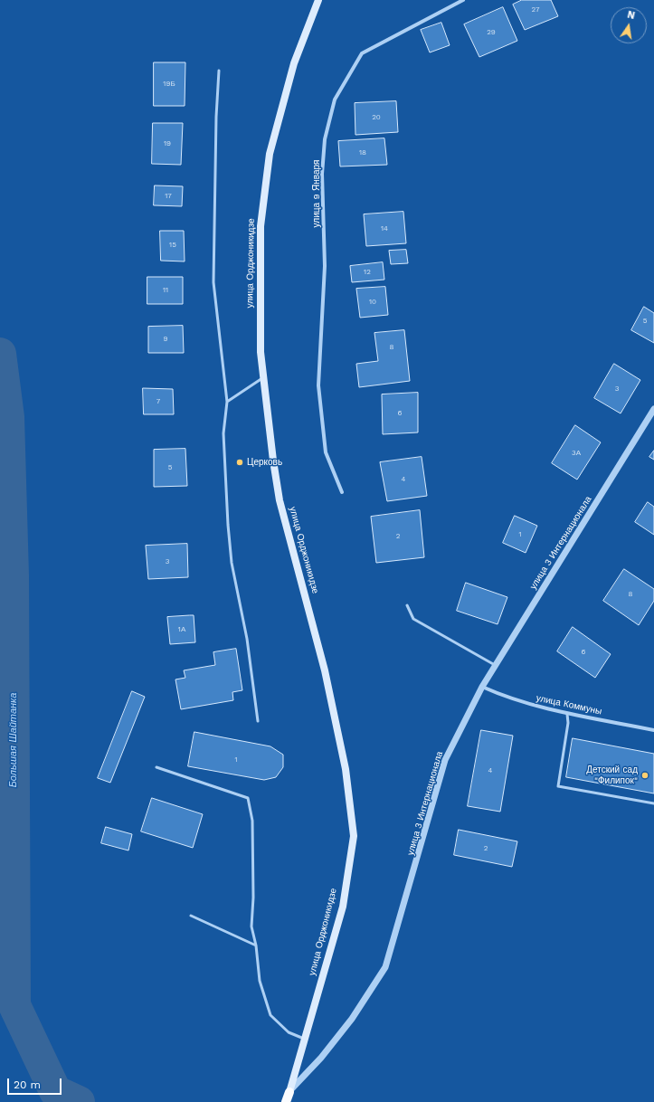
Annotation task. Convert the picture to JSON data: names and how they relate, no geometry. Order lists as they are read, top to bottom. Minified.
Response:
{"streets":{"main road":["улица Орджоникидзе"],"street":["улица 9 Января","улица 3 Интернационала","улица Коммуны"]},"crossings":[["улица Орджоникидзе","улица 3 Интернационала"],["улица 3 Интернационала","улица Коммуны"]],"water":["Большая Шайтанка"],"places":["Церковь","Детский сад \"Филипок\""],"house_numbers":["27","29","19Б","20","19","18","17","14","15","12","11","10","5","9","8","3","7","6","3А","5","4","1","2","3","8","1А","6","1","4","2"],"scale_bar":"20 m","north":"top"}
